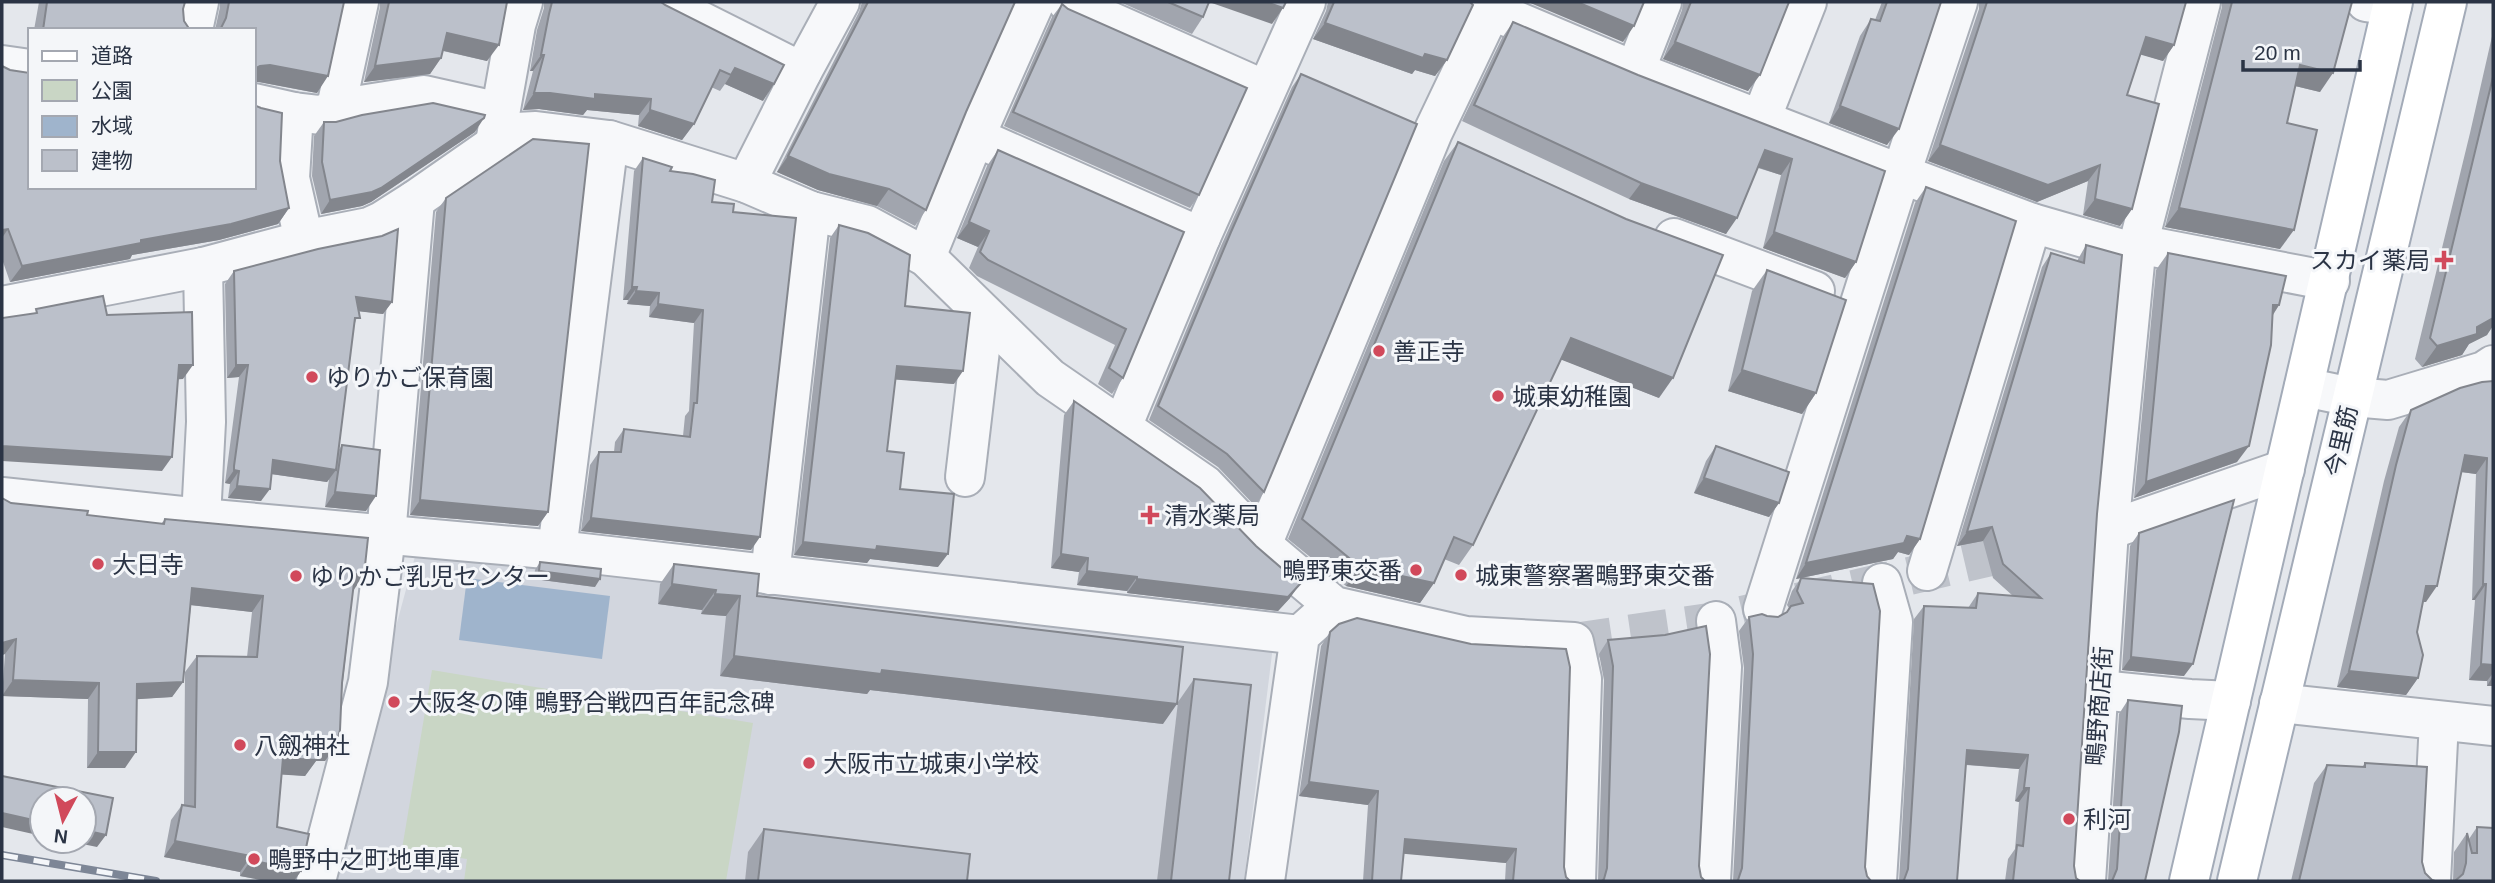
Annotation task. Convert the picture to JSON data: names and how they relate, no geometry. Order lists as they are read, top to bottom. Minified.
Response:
{"streets":{"main road":["今里筋"],"street":["鴫野商店街"]},"places":{"health":["スカイ薬局","清水薬局"],"other":["善正寺","ゆりかご保育園","城東幼稚園","大日寺","鴫野東交番","城東警察署鴫野東交番","ゆりかご乳児センター","大阪冬の陣 鴫野合戦四百年記念碑","八劔神社","大阪市立城東小学校","利河","鴫野中之町地車庫"]},"legend":["道路","公園","水域","建物"],"scale_bar":"20 m","north":"bottom"}
